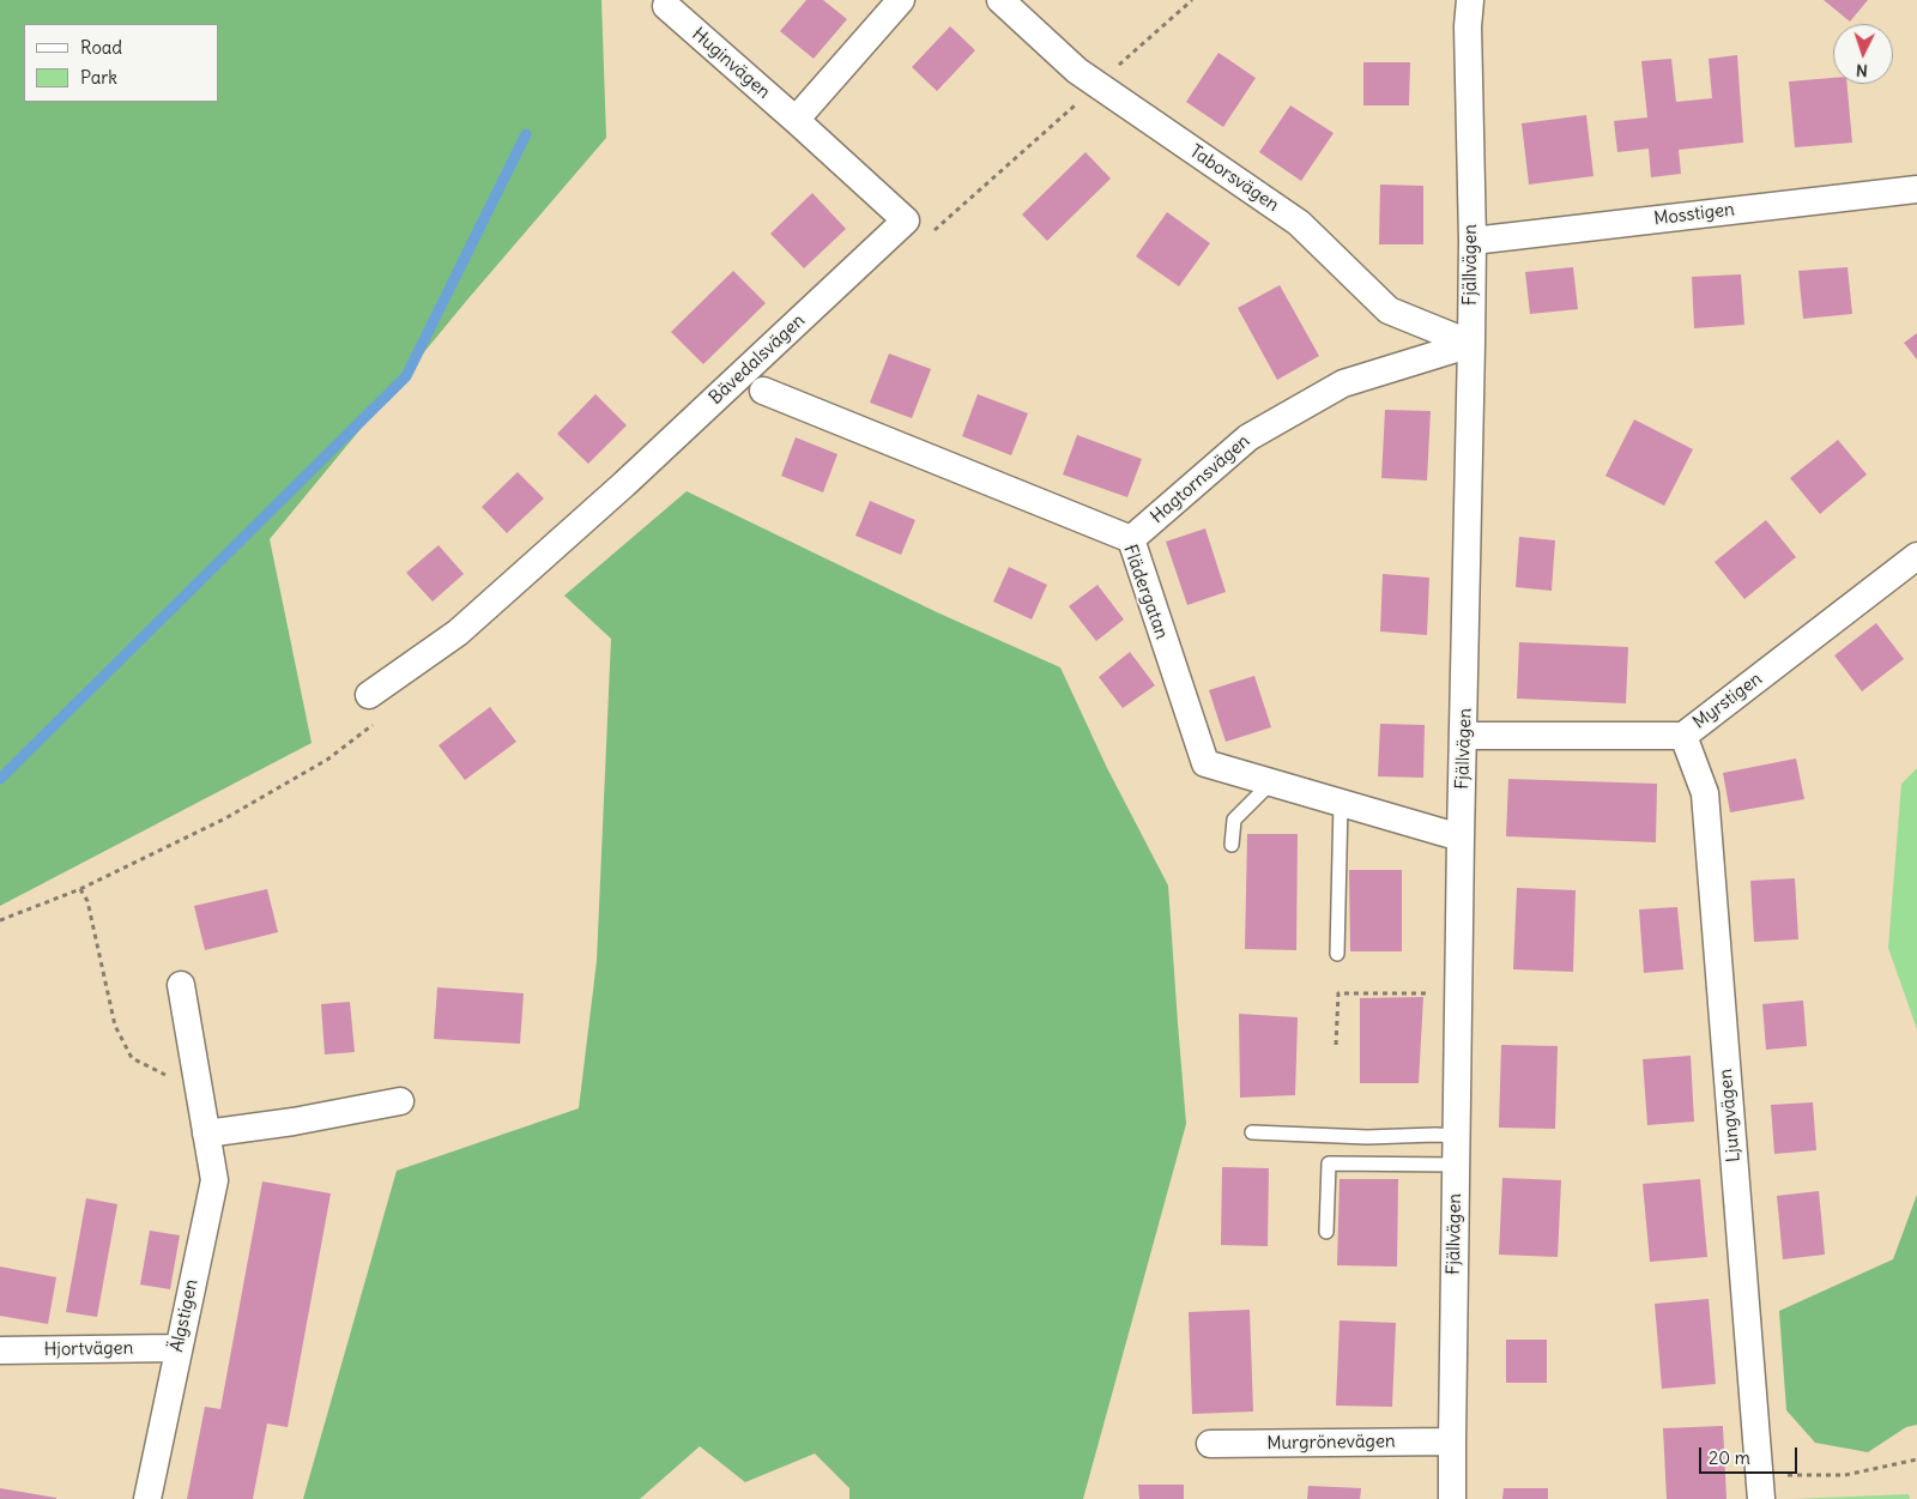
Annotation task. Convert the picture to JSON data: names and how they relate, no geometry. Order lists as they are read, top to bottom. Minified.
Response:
{"streets":{"street":["Huginvägen","Taborsvägen","Mosstigen","Fjällvägen","Bävedalsvägen","Hagtornsvägen","Flädergatan","Myrstigen","Ljungvägen","Älgstigen","Hjortvägen","Murgrönevägen"]},"crossings":[["Huginvägen","Bävedalsvägen"],["Taborsvägen","Fjällvägen"],["Taborsvägen","Hagtornsvägen"],["Mosstigen","Fjällvägen"],["Fjällvägen","Hagtornsvägen"],["Fjällvägen","Flädergatan"],["Fjällvägen","Myrstigen"],["Fjällvägen","Murgrönevägen"],["Hagtornsvägen","Flädergatan"],["Myrstigen","Ljungvägen"],["Älgstigen","Hjortvägen"]],"legend":["Road","Park"],"scale_bar":"20 m","north":"bottom"}
